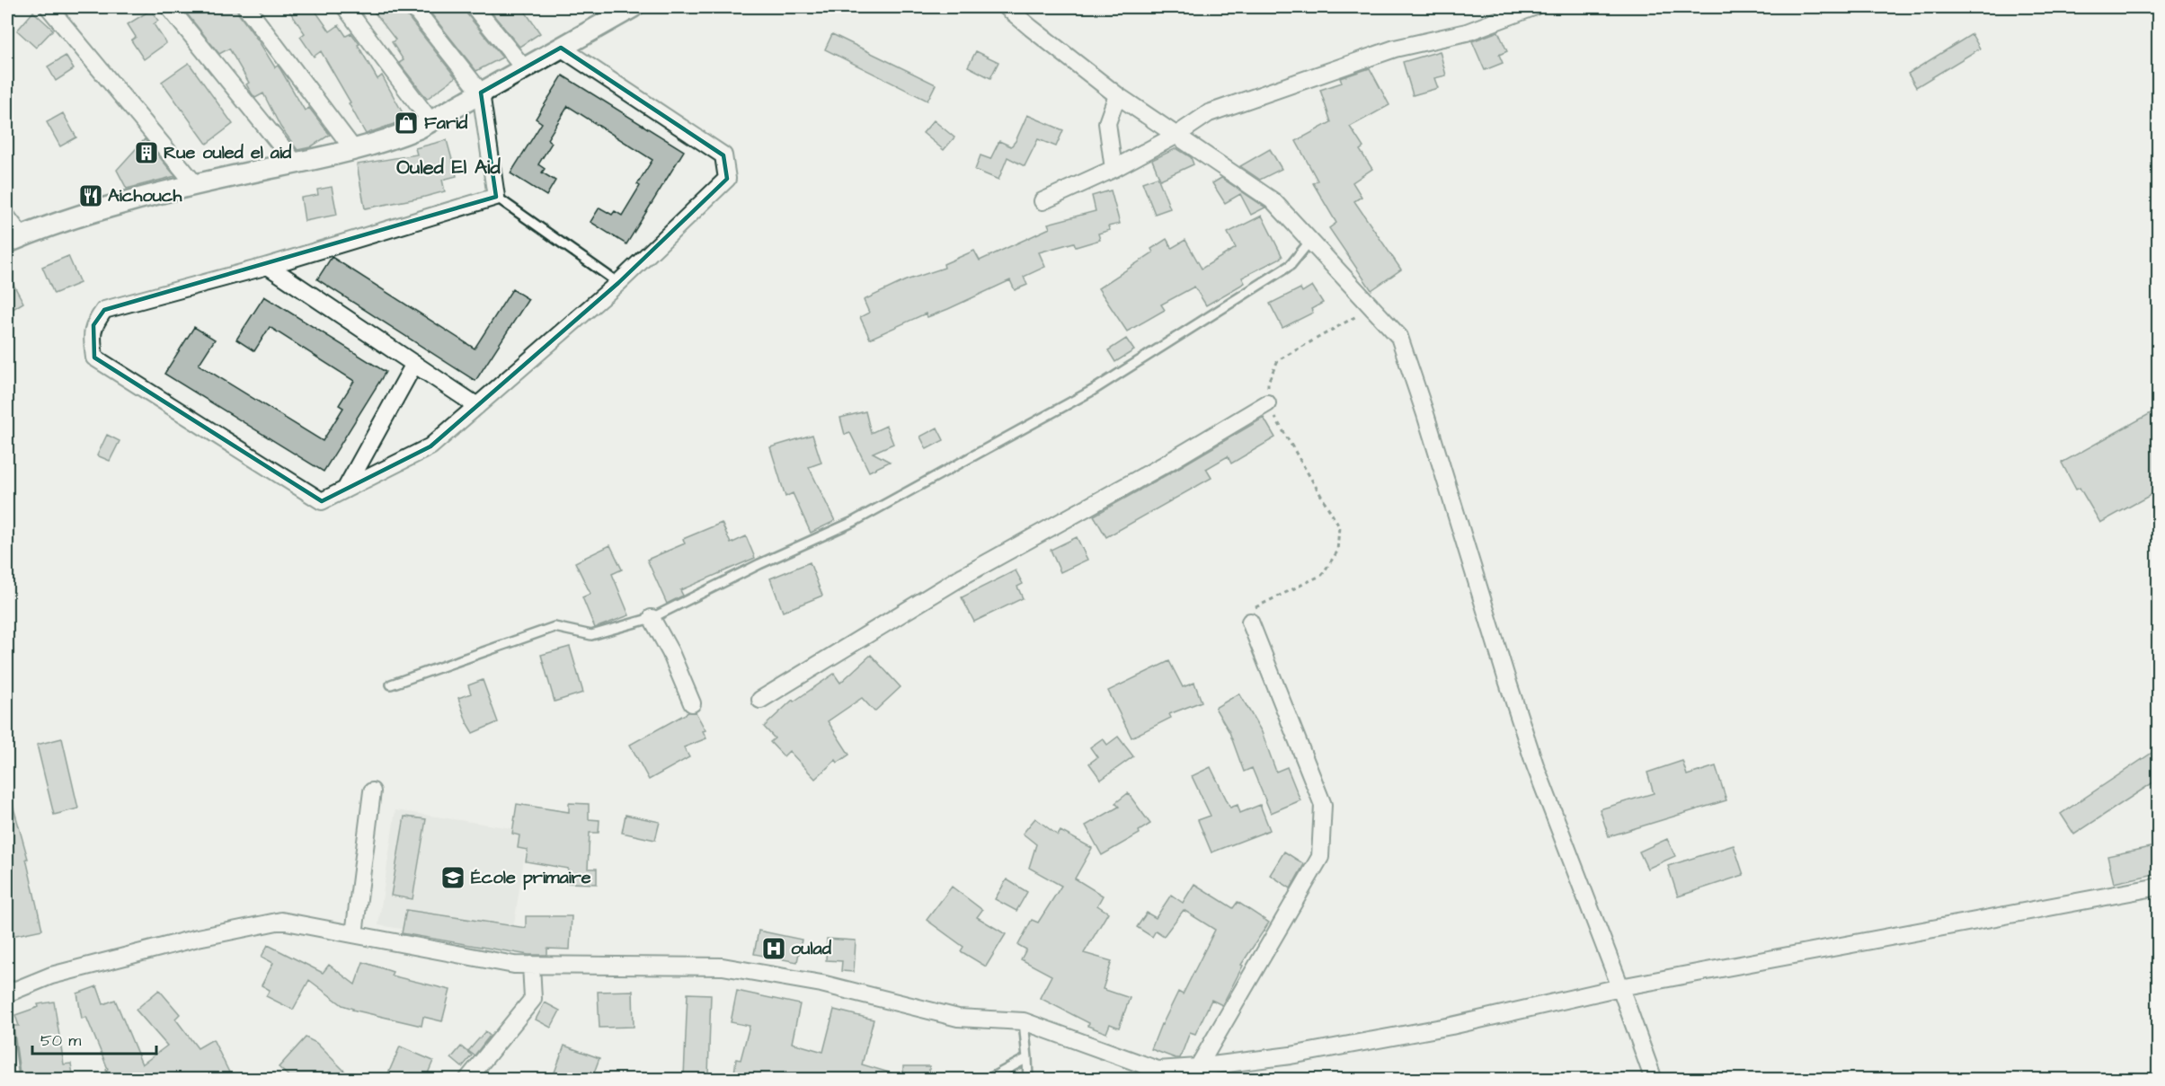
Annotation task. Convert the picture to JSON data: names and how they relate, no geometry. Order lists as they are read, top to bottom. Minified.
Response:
{"districts":["Ouled El Aid"],"places":{"shop":["Farid"],"building":["Rue ouled el aid"],"restaurant":["Aichouch"],"school or university":["École primaire"],"hospital":["oulad"]},"scale_bar":"50 m"}
